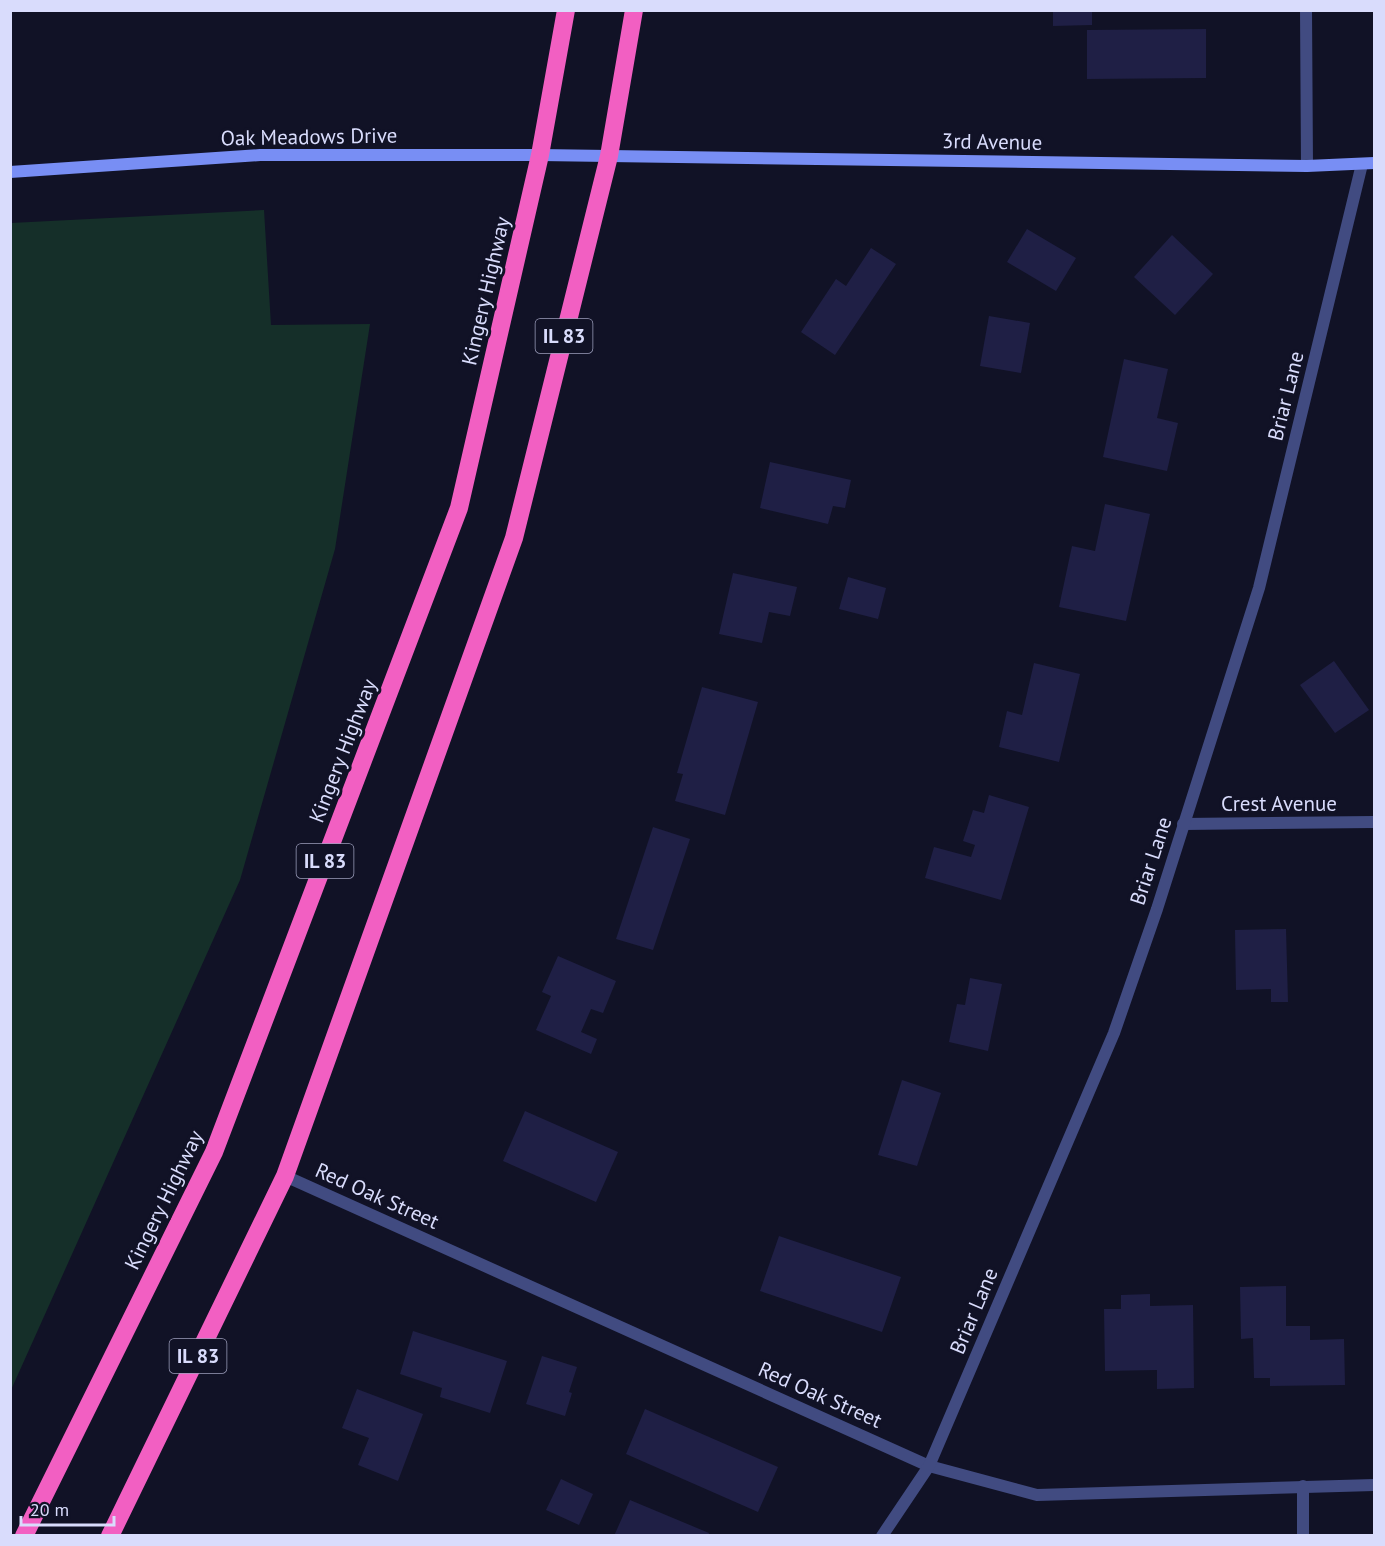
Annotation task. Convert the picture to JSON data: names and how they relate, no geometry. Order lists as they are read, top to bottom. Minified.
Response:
{"streets":{"highway":["Kingery Highway","IL 83"],"street":["Oak Meadows Drive","3rd Avenue","Briar Lane","Crest Avenue","Red Oak Street"]},"crossings":[["Oak Meadows Drive","3rd Avenue"],["Oak Meadows Drive","Kingery Highway"],["Oak Meadows Drive","IL 83"],["3rd Avenue","IL 83"],["3rd Avenue","Briar Lane"],["IL 83","Red Oak Street"],["Briar Lane","Crest Avenue"],["Briar Lane","Red Oak Street"]],"scale_bar":"20 m"}
